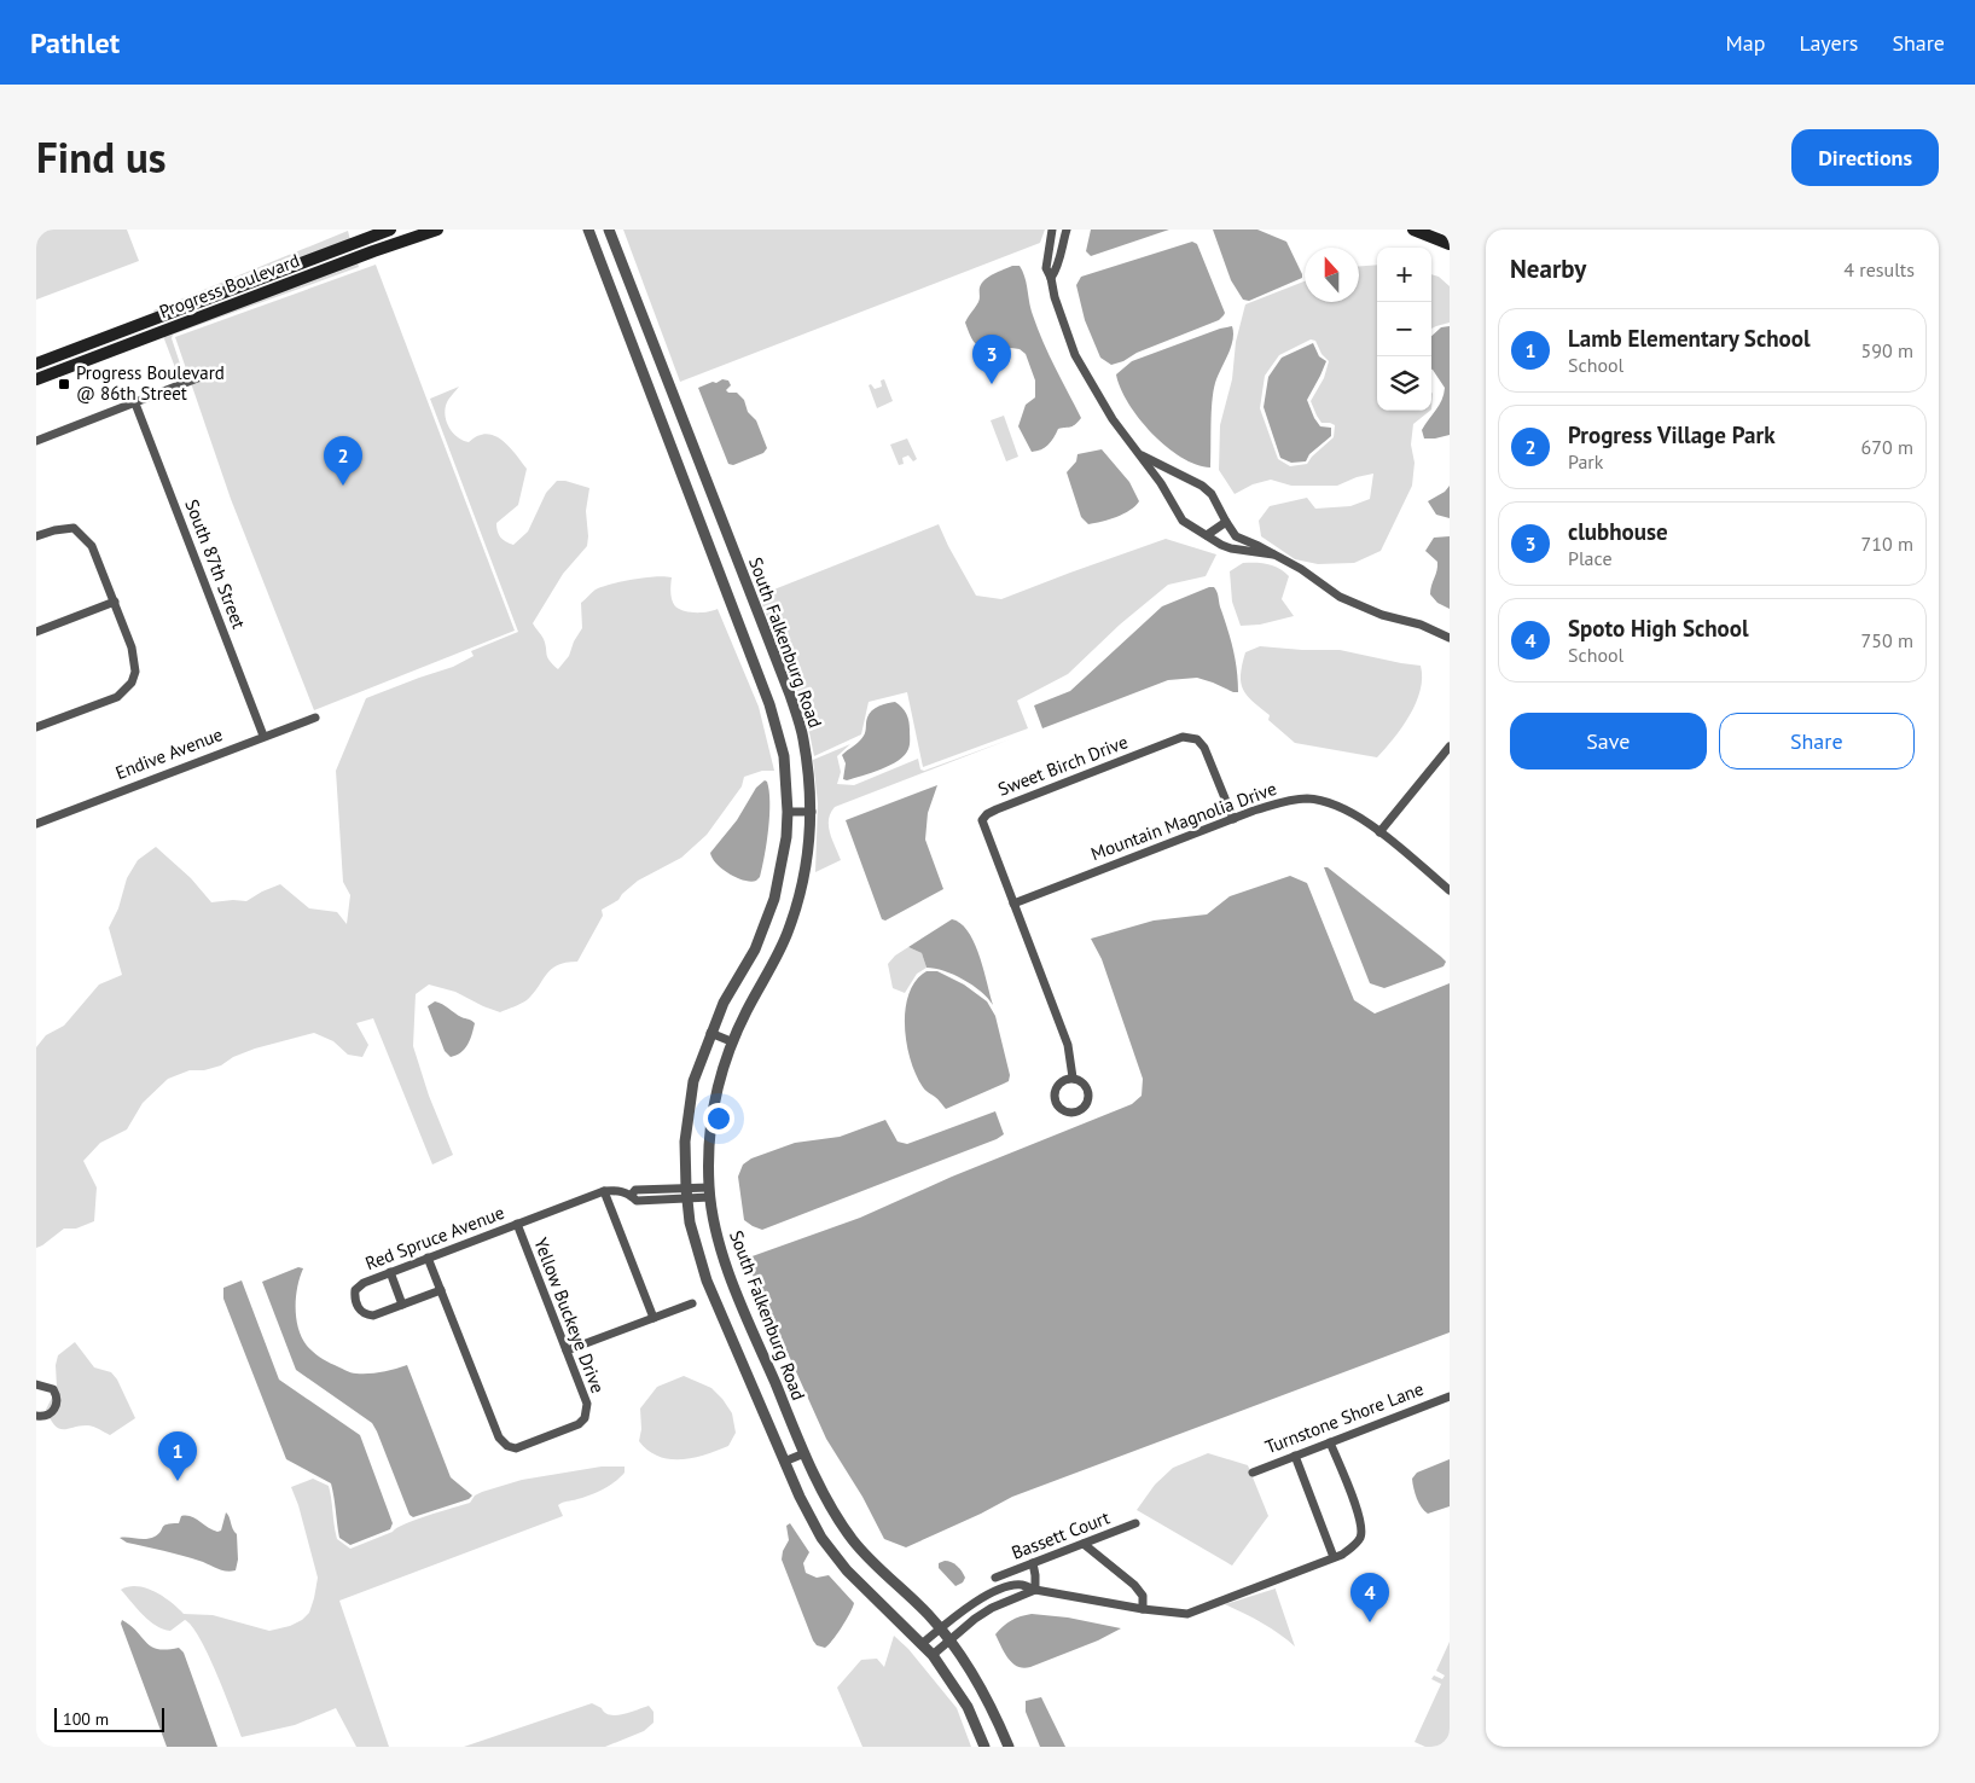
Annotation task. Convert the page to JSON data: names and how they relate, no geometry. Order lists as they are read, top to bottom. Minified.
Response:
{"streets":{"main road":["Progress Boulevard"],"street":["South 87th Street","South Falkenburg Road","Endive Avenue","Sweet Birch Drive","Mountain Magnolia Drive","Red Spruce Avenue","Yellow Buckeye Drive","Turnstone Shore Lane","Bassett Court"]},"crossings":[["South 87th Street","Endive Avenue"],["Sweet Birch Drive","Mountain Magnolia Drive"],["Red Spruce Avenue","Yellow Buckeye Drive"]],"places":{"transit":["Progress Boulevard @ 86th Street"]},"scale_bar":"100 m","north":"top","page":{"header":"Pathlet","nav":["Map","Layers","Share"],"title":"Find us","buttons":["Directions",["Save","Share"]],"heading":["Nearby","4 results"],"map_buttons":["+","−"],"list":[{"mark":"1","name":"Lamb Elementary School","note":"School","value":"590 m"},{"mark":"2","name":"Progress Village Park","note":"Park","value":"670 m"},{"mark":"3","name":"clubhouse","note":"Place","value":"710 m"},{"mark":"4","name":"Spoto High School","note":"School","value":"750 m"}],"pins":["3","2","1","4"],"scale":"100 m"}}
